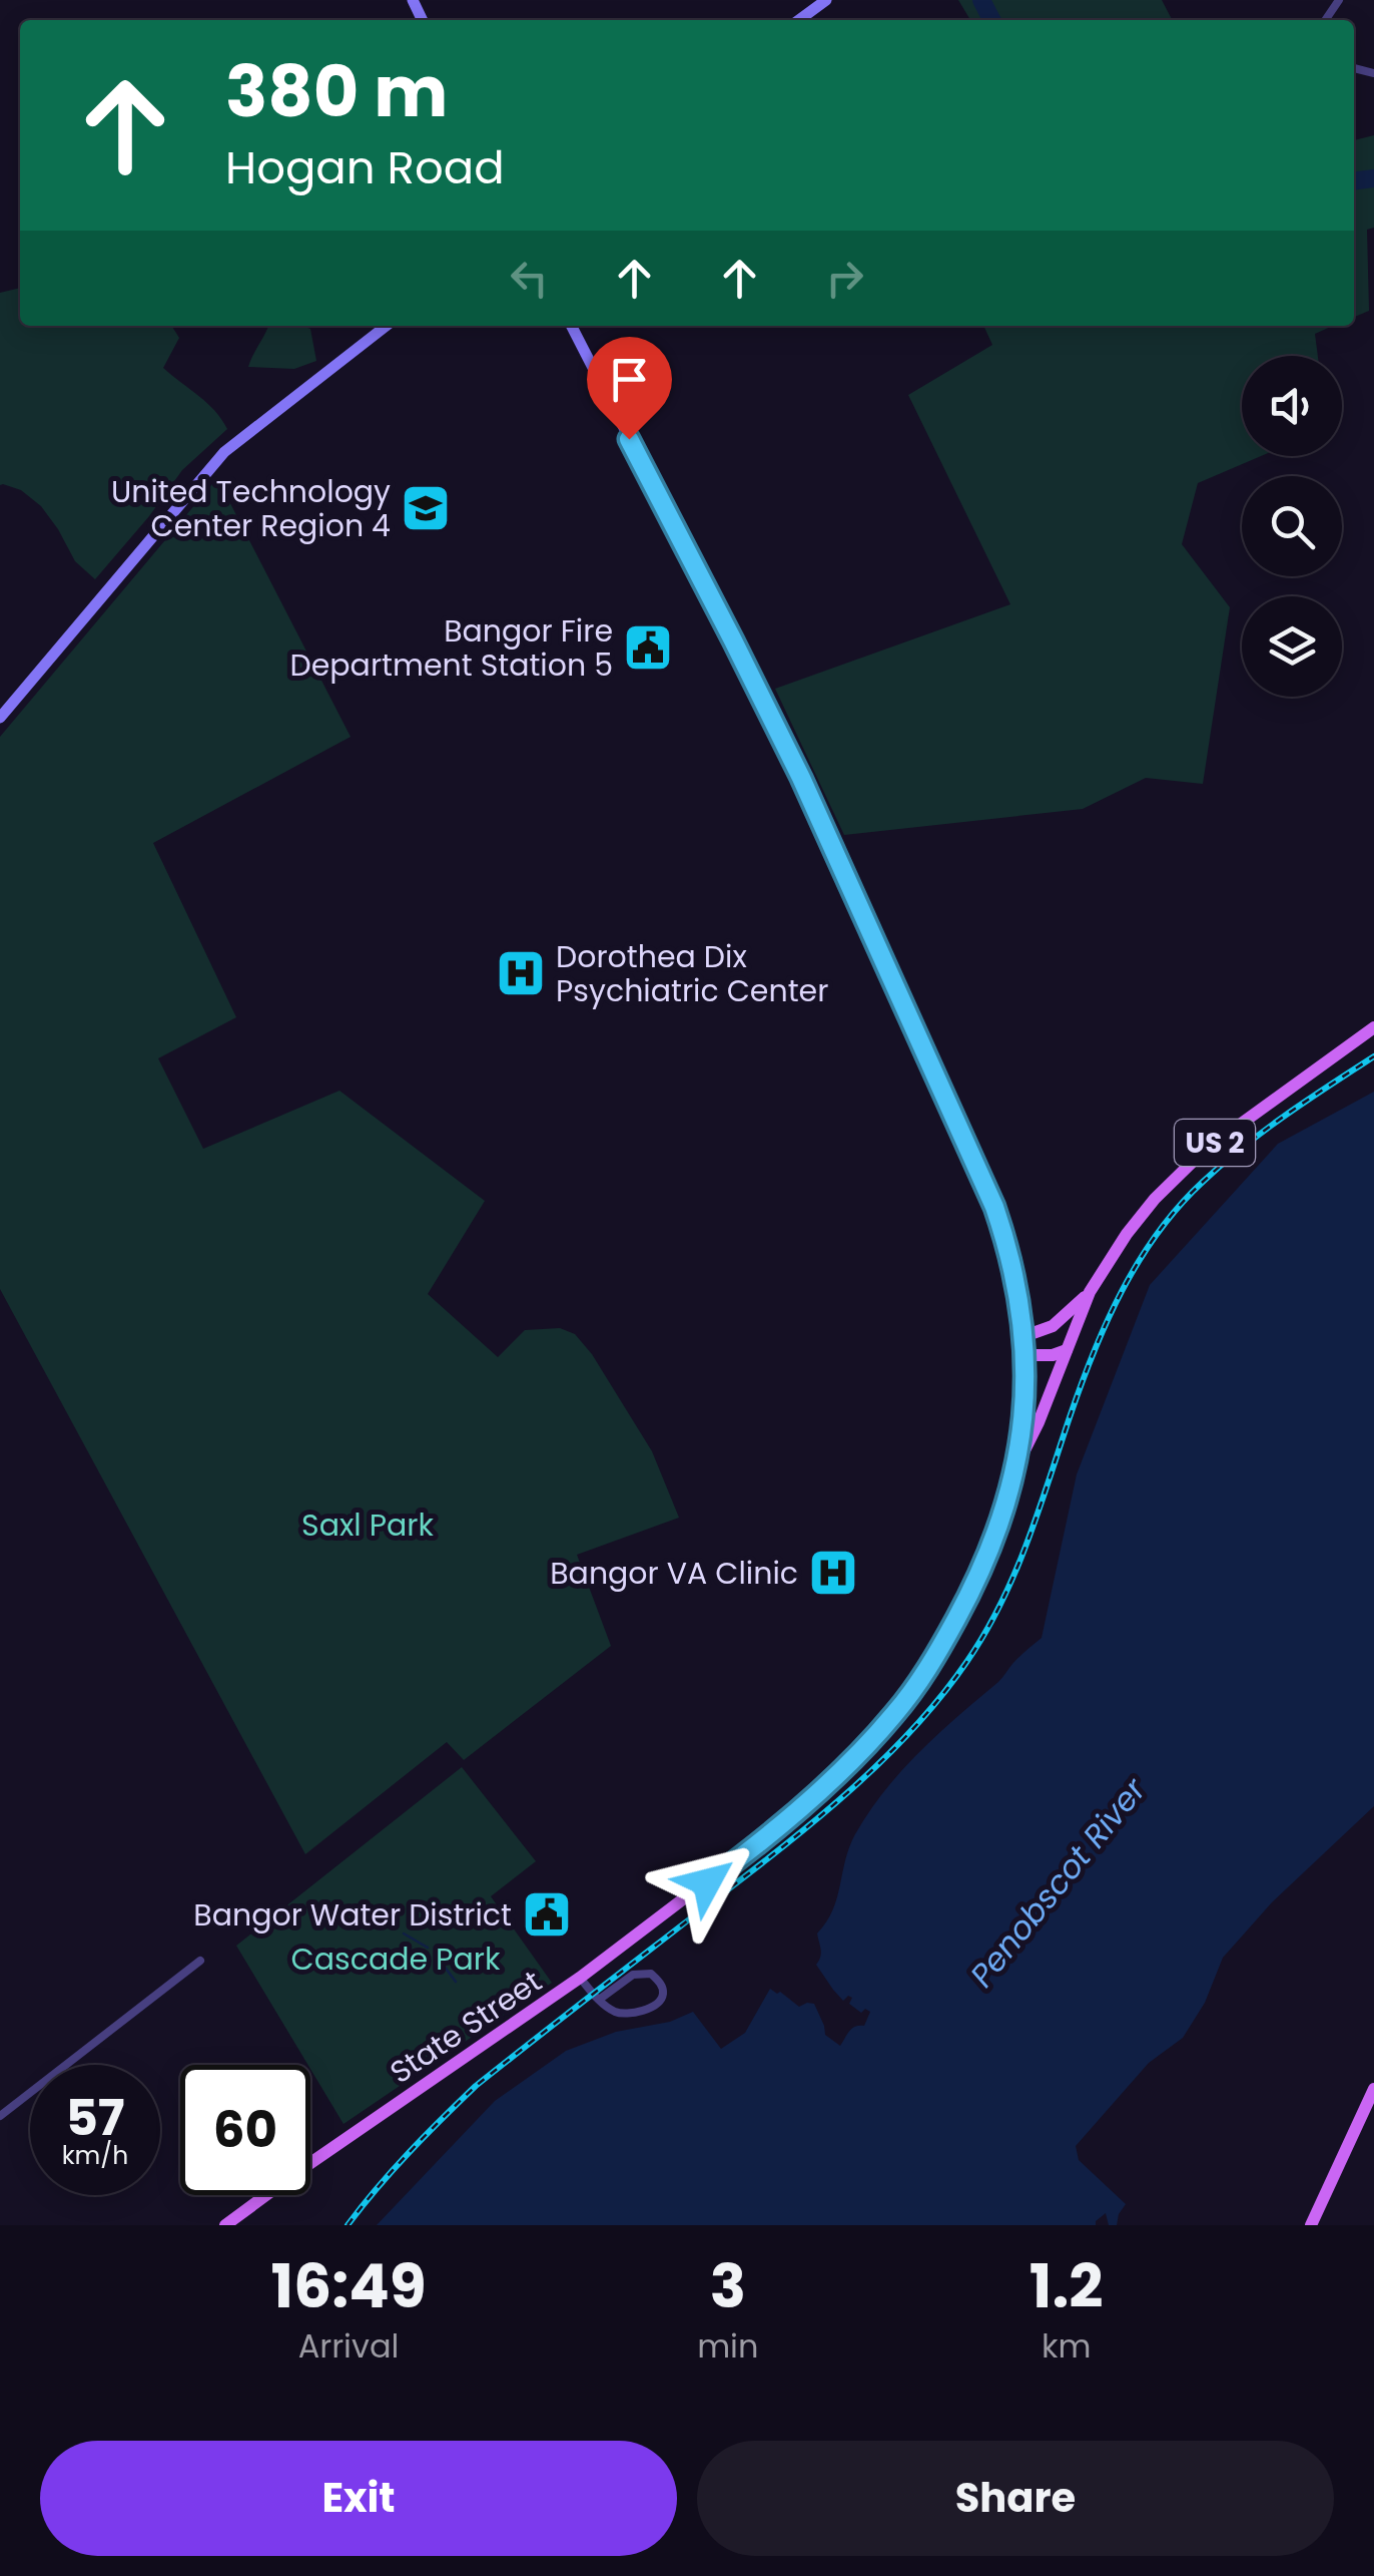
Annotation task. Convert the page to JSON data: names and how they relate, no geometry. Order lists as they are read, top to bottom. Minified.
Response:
{"streets":{"main road":["US 2","State Street"]},"water":["Penobscot River"],"parks":["Saxl Park","Cascade Park"],"places":{"school or university":["United Technology Center Region 4"],"public building":["Bangor Fire Department Station 5","Bangor Water District"],"hospital":["Dorothea Dix Psychiatric Center","Bangor VA Clinic"]},"page":{"turn":["380 m","Hogan Road"],"speed":"57 km/h","limit":"60","eta":["16:49","Arrival","3","min","1.2","km"],"buttons":["Exit","Share"]}}
